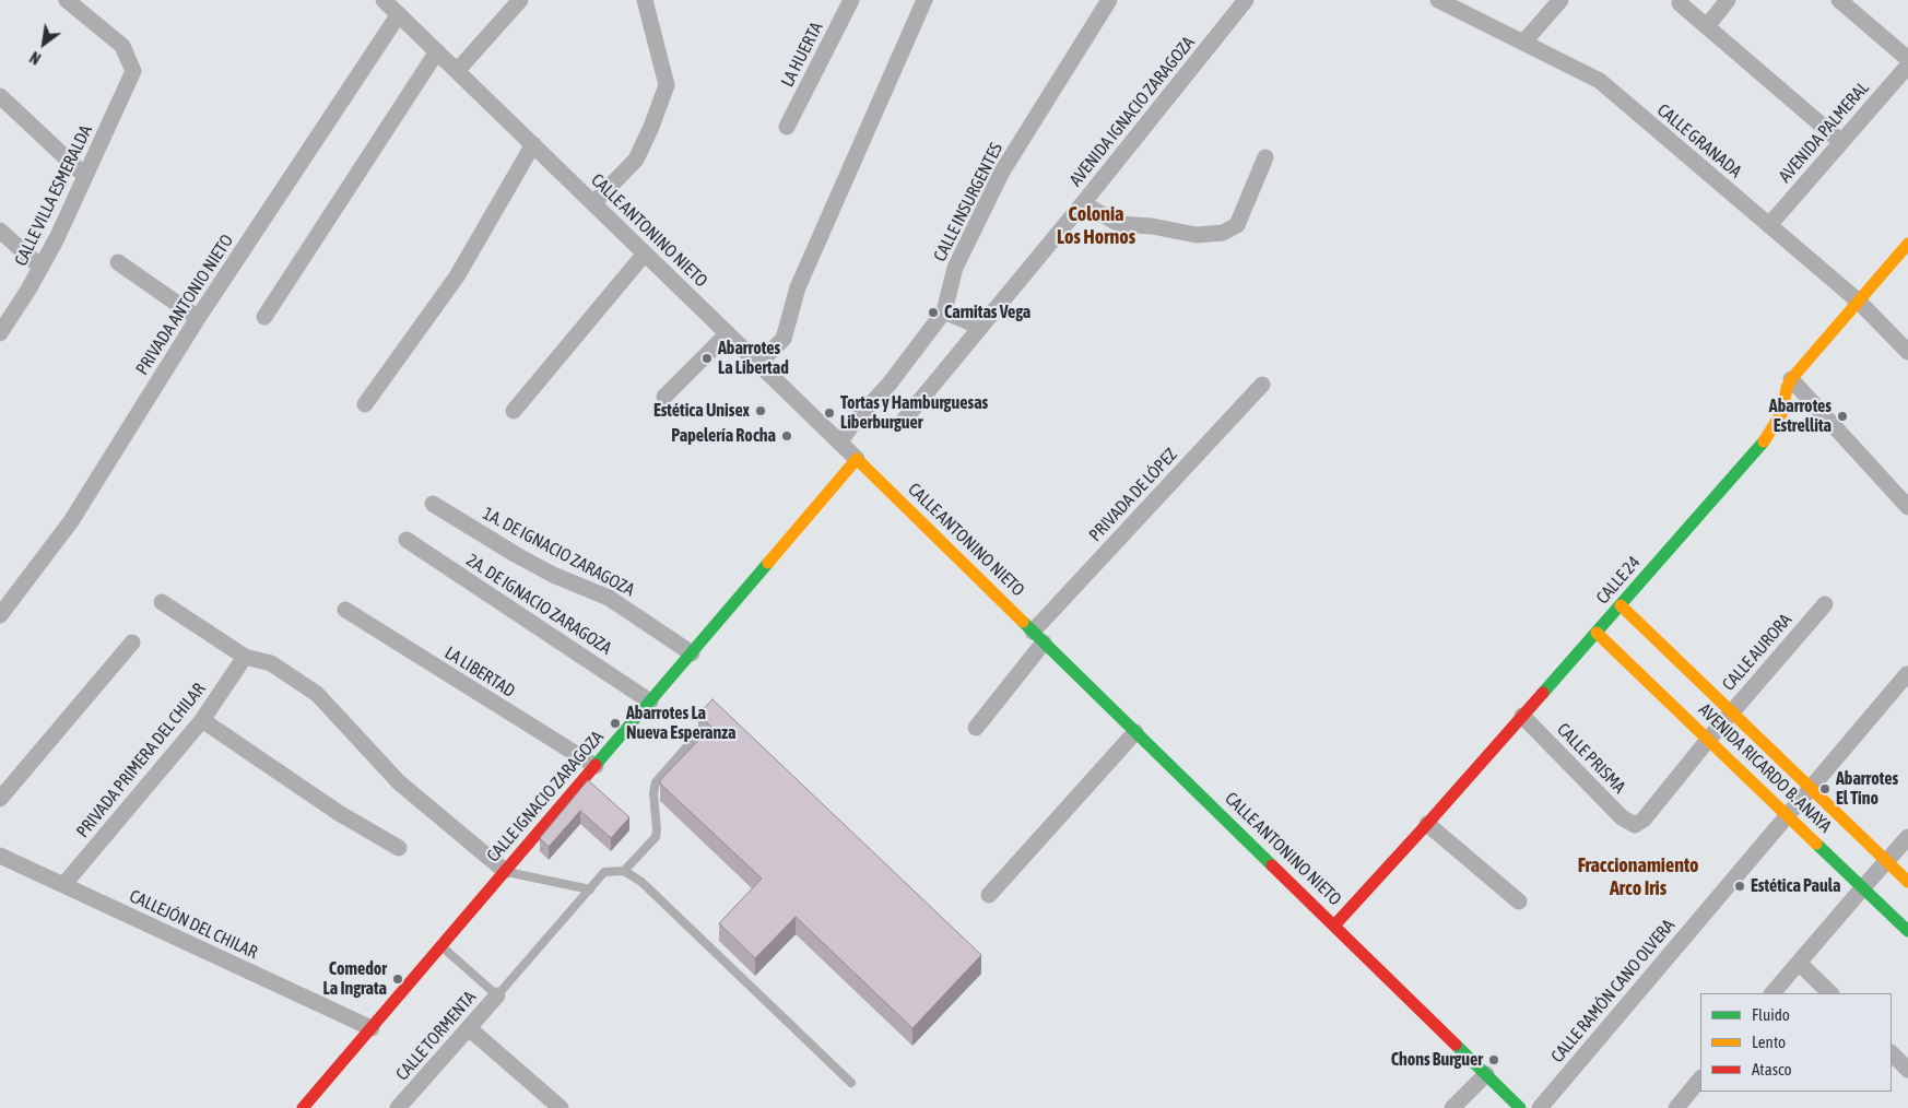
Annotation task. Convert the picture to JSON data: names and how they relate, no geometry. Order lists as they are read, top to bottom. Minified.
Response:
{"streets":{"main road":["CALLE ANTONINO NIETO","CALLE 24","AVENIDA RICARDO B. ANAYA","CALLE IGNACIO ZARAGOZA"],"street":["LA HUERTA","AVENIDA IGNACIO ZARAGOZA","AVENIDA PALMERAL","CALLE GRANADA","CALLE VILLA ESMERALDA","CALLE INSURGENTES","PRIVADA ANTONIO NIETO","PRIVADA DE LÓPEZ","1A. DE IGNACIO ZARAGOZA","2A. DE IGNACIO ZARAGOZA","CALLE AURORA","LA LIBERTAD","CALLE PRISMA","PRIVADA PRIMERA DEL CHILAR","CALLEJÓN DEL CHILAR","CALLE RAMÓN CANO OLVERA","CALLE TORMENTA"]},"crossings":[["AVENIDA PALMERAL","CALLE GRANADA"],["CALLE GRANADA","CALLE 24"],["CALLE INSURGENTES","CALLE ANTONINO NIETO"],["CALLE ANTONINO NIETO","PRIVADA ANTONIO NIETO"],["CALLE ANTONINO NIETO","PRIVADA DE LÓPEZ"],["CALLE ANTONINO NIETO","CALLE 24"],["CALLE ANTONINO NIETO","CALLE IGNACIO ZARAGOZA"],["1A. DE IGNACIO ZARAGOZA","CALLE IGNACIO ZARAGOZA"],["CALLE 24","CALLE PRISMA"],["CALLE 24","AVENIDA RICARDO B. ANAYA"],["2A. DE IGNACIO ZARAGOZA","CALLE IGNACIO ZARAGOZA"],["CALLE AURORA","CALLE PRISMA"],["CALLE AURORA","AVENIDA RICARDO B. ANAYA"],["LA LIBERTAD","CALLE IGNACIO ZARAGOZA"],["PRIVADA PRIMERA DEL CHILAR","CALLEJÓN DEL CHILAR"],["AVENIDA RICARDO B. ANAYA","CALLE RAMÓN CANO OLVERA"],["CALLE IGNACIO ZARAGOZA","CALLEJÓN DEL CHILAR"]],"districts":["Colonia Los Hornos","Fraccionamiento Arco Iris"],"places":["Carnitas Vega","Abarrotes La Libertad","Estética Unisex","Tortas y Hamburguesas Liberburguer","Abarrotes Estrellita","Papelería Rocha","Abarrotes La Nueva Esperanza","Abarrotes El Tino","Estética Paula","Comedor La Ingrata","Chons Burguer"],"legend":["Fluido","Lento","Atasco"],"north":"bottom left"}
